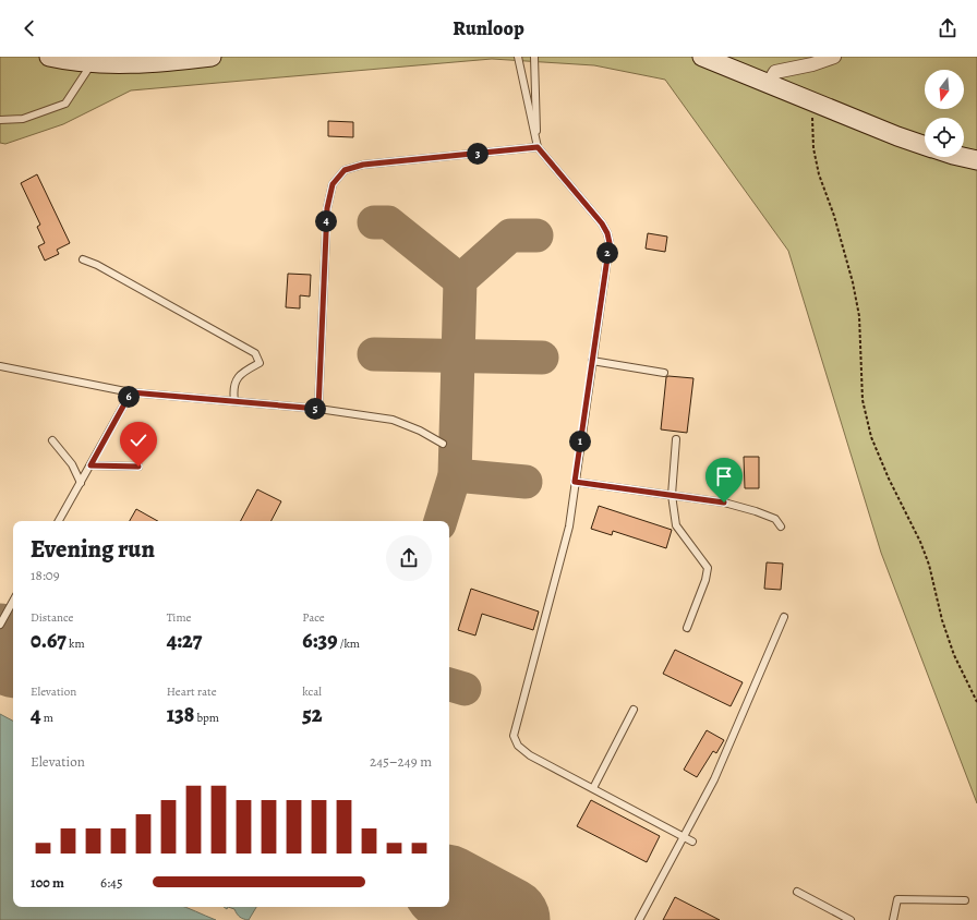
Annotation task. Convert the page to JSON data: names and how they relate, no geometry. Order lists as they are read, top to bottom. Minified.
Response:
{"north":"bottom","page":{"header":"Runloop","pins":["3","4","2","6","5","1"],"heading":["Evening run","18:09"],"stats":[["Distance","0.67 km"],["Time","4:27"],["Pace","6:39 /km"],["Elevation","4 m"],["Heart rate","138 bpm"],["kcal","52"]],"chart":["Elevation","245–249 m"],"list":[{"name":"100 m","note":"6:45"}]}}
